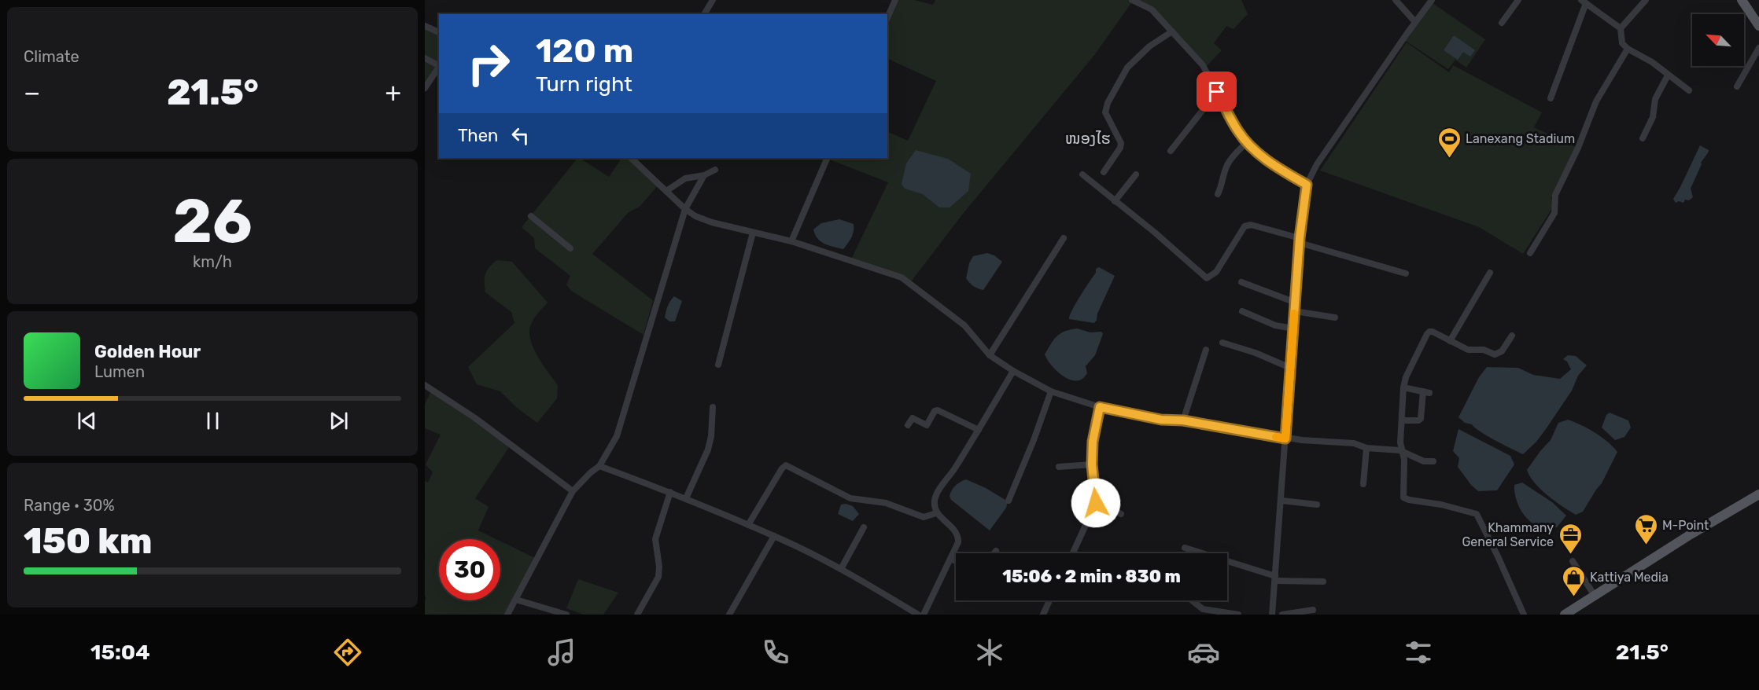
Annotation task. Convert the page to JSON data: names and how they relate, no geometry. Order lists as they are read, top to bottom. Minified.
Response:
{"districts":["ໜອງໄຮ"],"places":{"sports":["Lanexang Stadium"],"supermarket":["M-Point"],"office":["Khammany General Service"],"shop":["Kattiya Media"]},"north":"top left","page":{"tile":["Climate",["26","km/h"],["Range · 30%","150 km"]],"turn":["120 m","Turn right"],"heat":["−","21.5°","+"],"then":"Then","song":["Golden Hour","Lumen"],"limit":"30","trip":"15:06 · 2 min · 830 m","tabs":["15:04","21.5°"]}}
